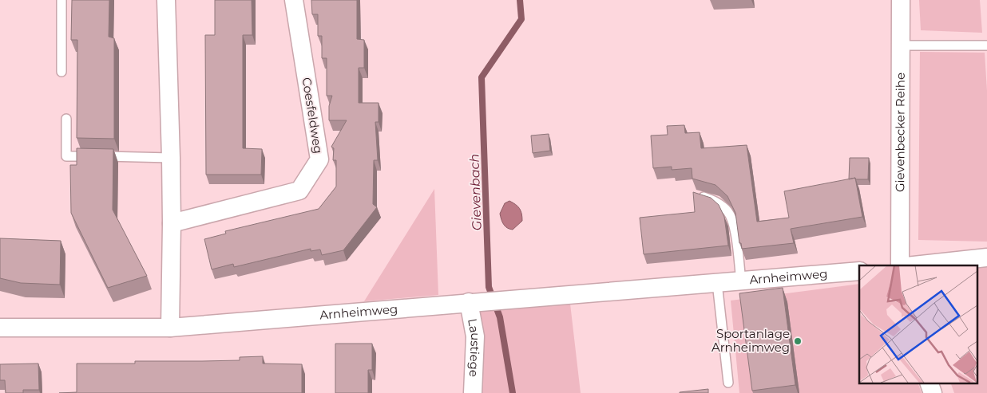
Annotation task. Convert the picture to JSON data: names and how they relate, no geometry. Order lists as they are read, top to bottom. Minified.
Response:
{"streets":{"street":["Coesfeldweg","Gievenbecker Reihe","Arnheimweg","Laustiege"]},"crossings":[["Arnheimweg","Laustiege"]],"water":["Gievenbach"],"places":["Sportanlage Arnheimweg"]}
